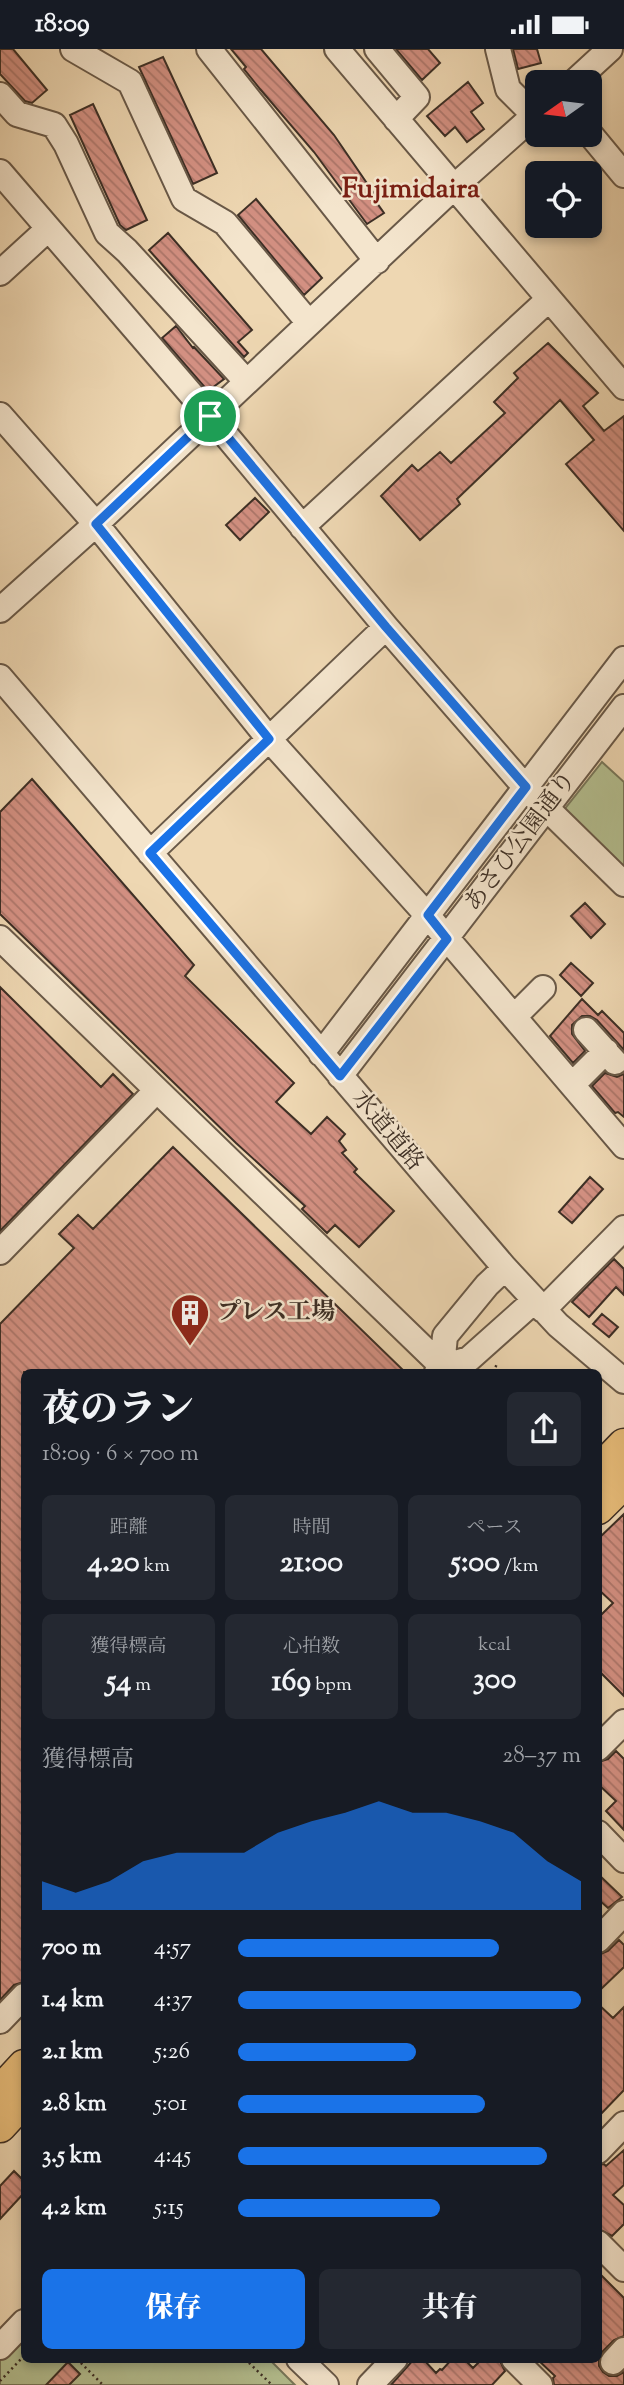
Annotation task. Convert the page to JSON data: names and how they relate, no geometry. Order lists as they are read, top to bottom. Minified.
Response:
{"streets":{"street":["あさひ公園通り","水道道路"]},"crossings":[["あさひ公園通り","水道道路"]],"districts":["Fujimidaira"],"places":{"building":["プレス工場"]},"north":"left","page":{"status":"18:09","heading":["夜のラン","18:09 · 6 × 700 m"],"stats":[["距離","4.20 km"],["時間","21:00"],["ペース","5:00 /km"],["獲得標高","54 m"],["心拍数","169 bpm"],["kcal","300"]],"chart":["獲得標高","28–37 m"],"list":[{"name":"700 m","note":"4:57"},{"name":"1.4 km","note":"4:37"},{"name":"2.1 km","note":"5:26"},{"name":"2.8 km","note":"5:01"},{"name":"3.5 km","note":"4:45"},{"name":"4.2 km","note":"5:15"}],"buttons":["保存","共有"]}}
